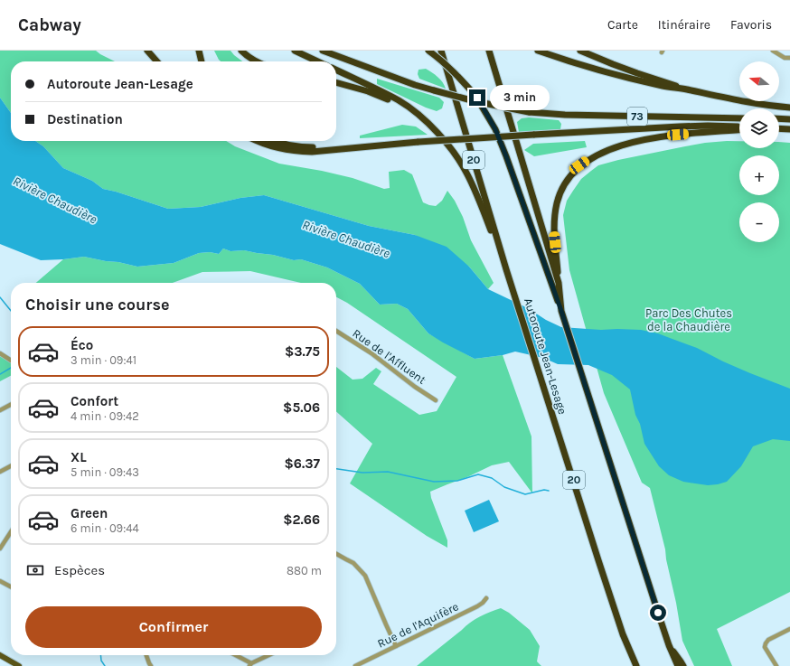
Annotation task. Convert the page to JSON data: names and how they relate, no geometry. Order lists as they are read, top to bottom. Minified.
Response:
{"streets":{"highway":["73","20","Autoroute Jean-Lesage"],"street":["Rue de l'Affluent","Rue de l'Aquifère"]},"water":["Rivière Chaudière"],"parks":["Parc Des Chutes de la Chaudière"],"north":"left","page":{"header":"Cabway","nav":["Carte","Itinéraire","Favoris"],"map_buttons":["+","−"],"banner":["Autoroute Jean-Lesage","Destination"],"bubble":"3 min","heading":"Choisir une course","list":[{"name":"Éco","note":"3 min · 09:41","value":"$3.75"},{"name":"Confort","note":"4 min · 09:42","value":"$5.06"},{"name":"XL","note":"5 min · 09:43","value":"$6.37"},{"name":"Green","note":"6 min · 09:44","value":"$2.66"}],"pay":["Espèces","880 m"],"buttons":"Confirmer"}}
